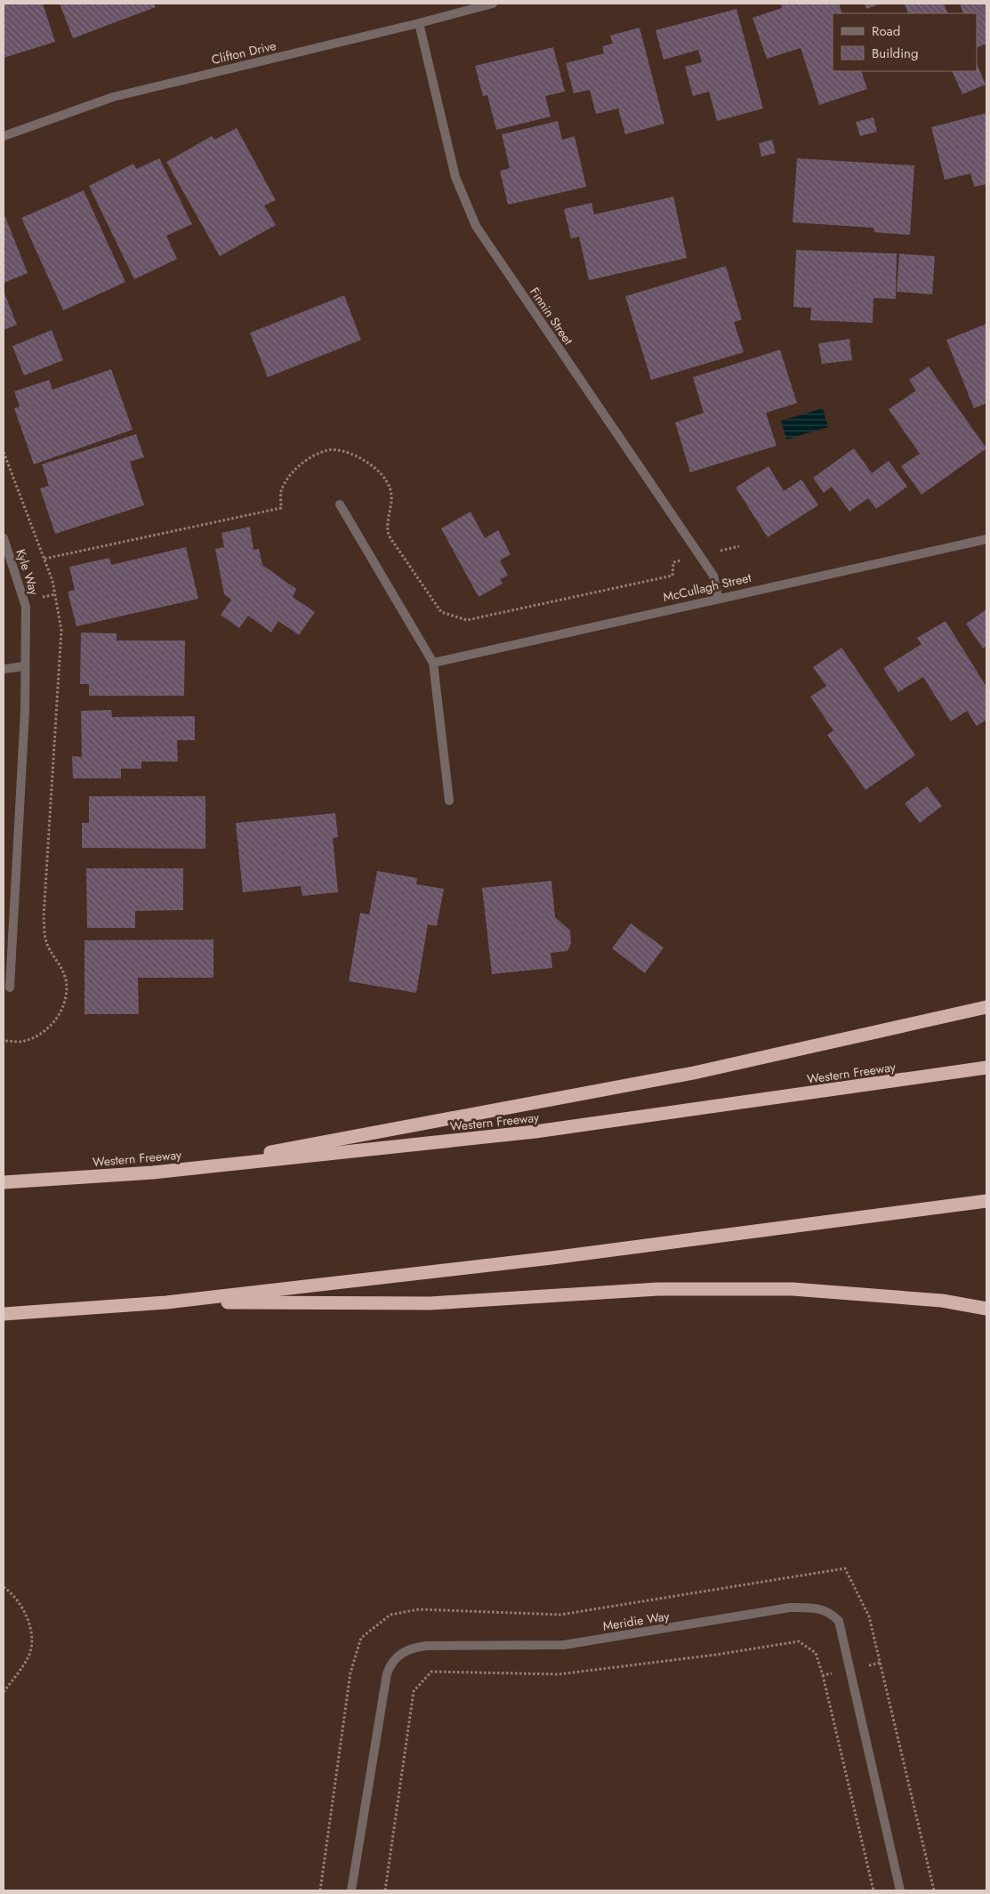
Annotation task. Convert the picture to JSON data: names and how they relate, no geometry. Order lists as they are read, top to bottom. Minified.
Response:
{"streets":{"highway":["Western Freeway"],"street":["Clifton Drive","Finnin Street","Kyle Way","McCullagh Street","Meridie Way"]},"crossings":[["Clifton Drive","Finnin Street"],["Finnin Street","McCullagh Street"]],"legend":["Road","Building"]}
